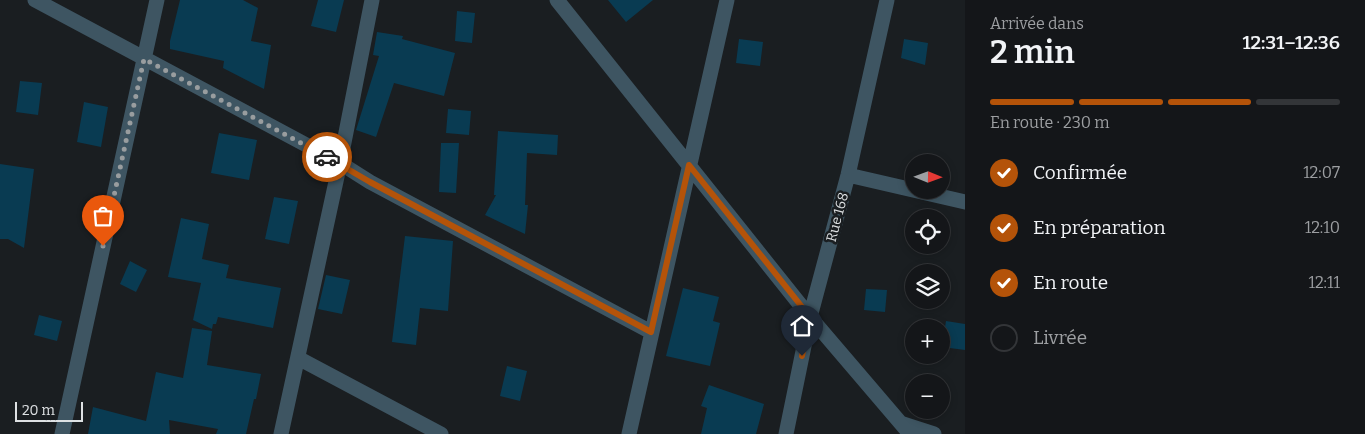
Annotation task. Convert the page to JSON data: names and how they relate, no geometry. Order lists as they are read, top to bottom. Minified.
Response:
{"streets":{"street":["Rue 168"]},"scale_bar":"20 m","north":"right","page":{"heading":["2 min","Arrivée dans","12:31–12:36"],"bar":"En route · 230 m","list":[["Confirmée","12:07"],["En préparation","12:10"],["En route","12:11"],"Livrée"],"map_buttons":["+","−"],"scale":"20 m"}}
